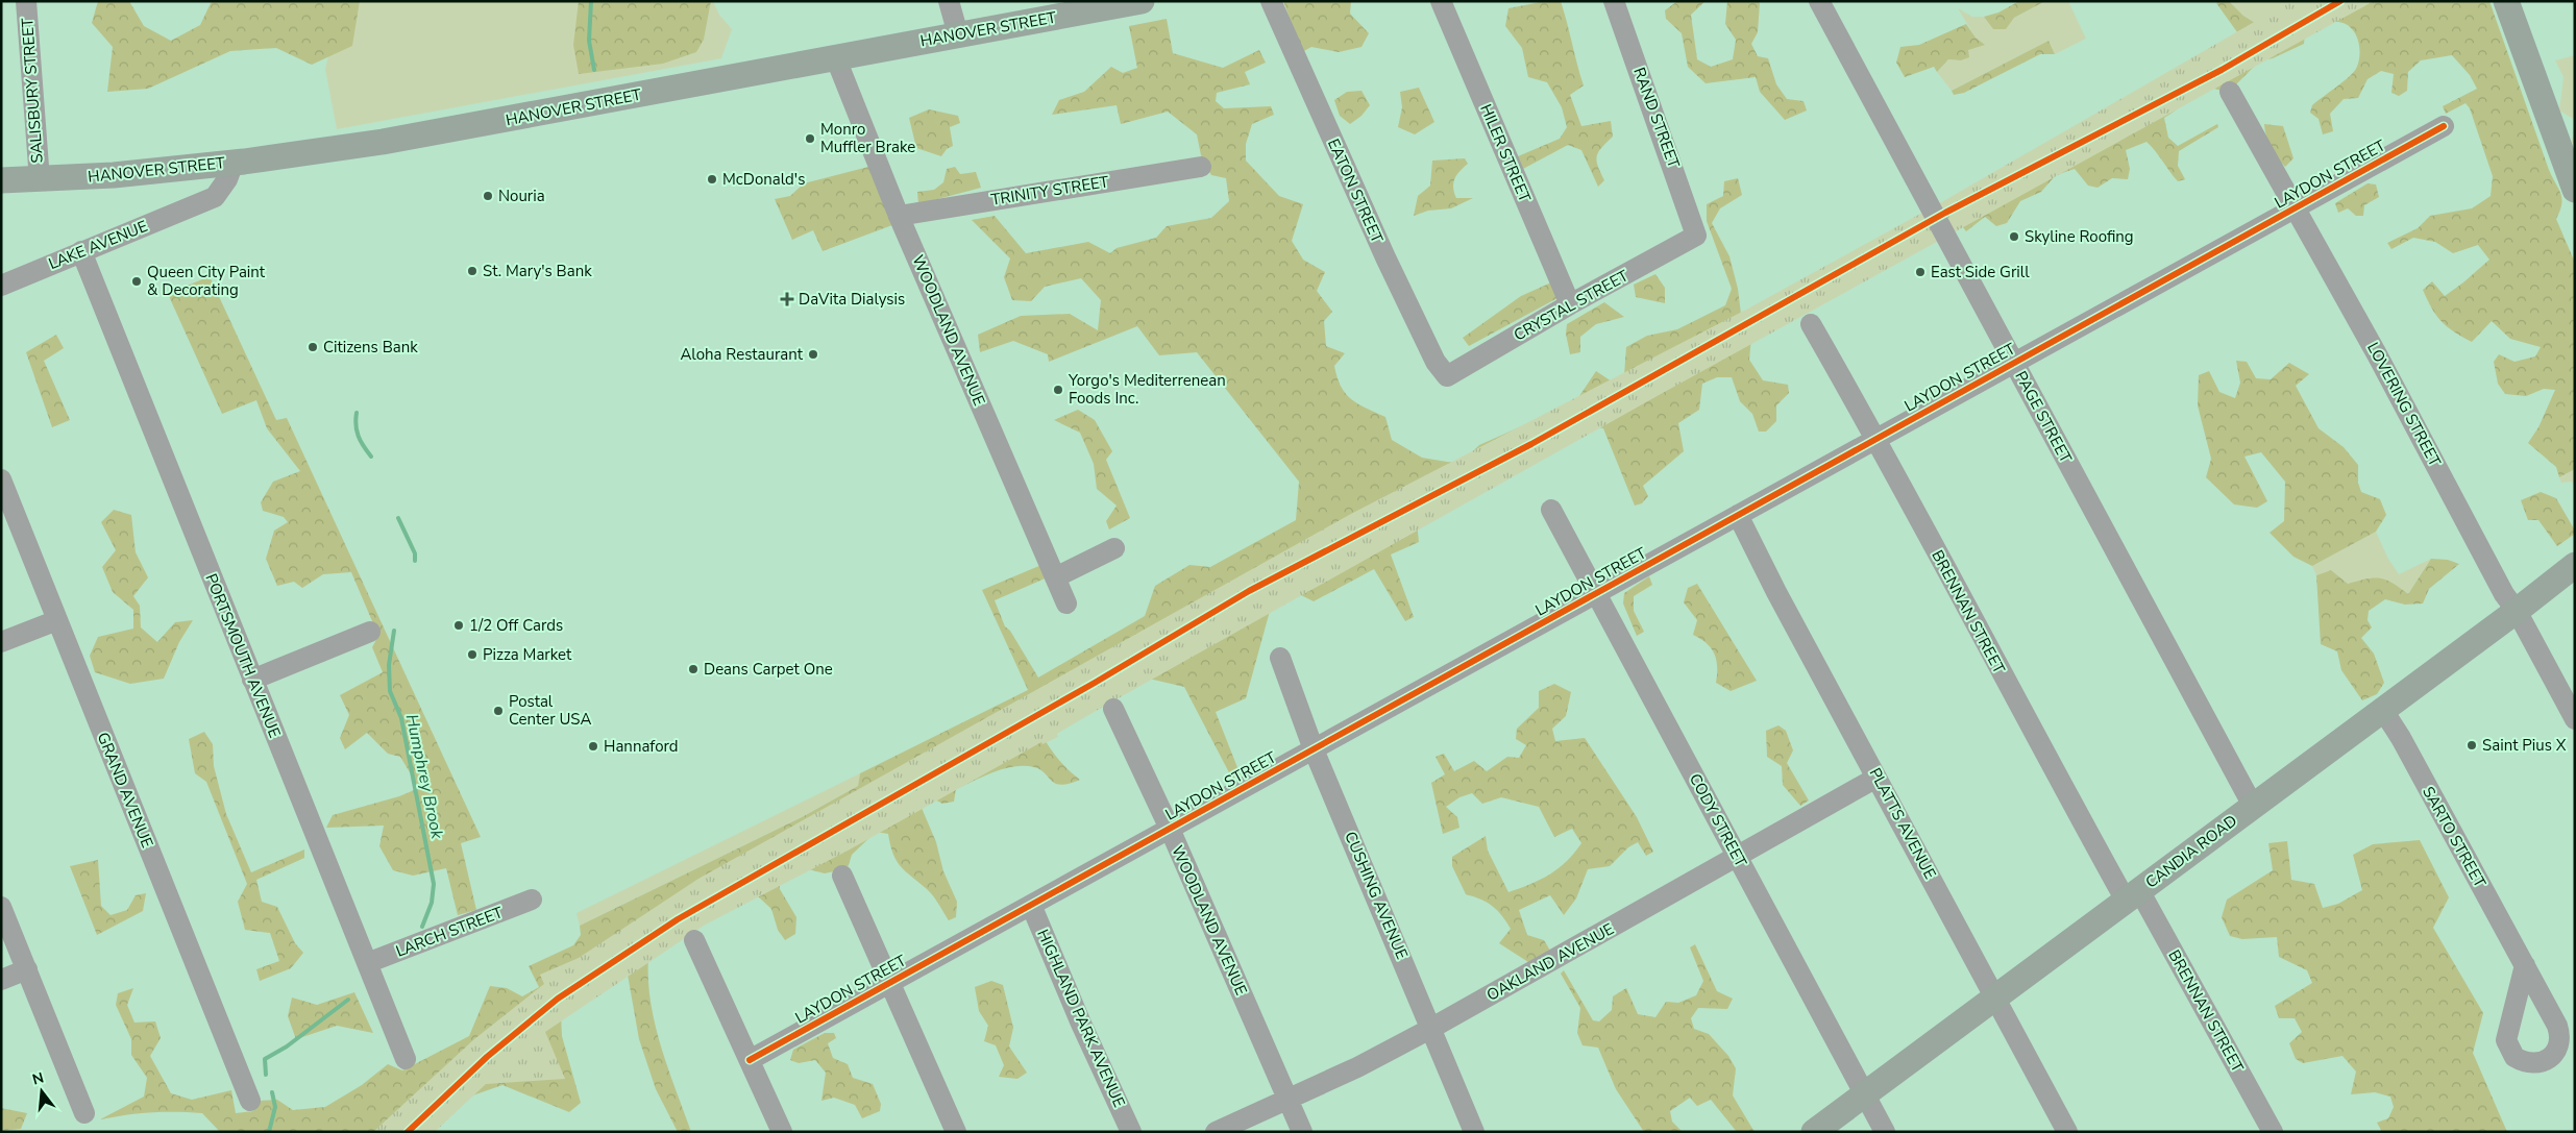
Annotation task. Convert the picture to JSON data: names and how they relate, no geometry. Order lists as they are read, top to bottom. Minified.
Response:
{"streets":{"main road":["HANOVER STREET","CANDIA ROAD"],"street":["SALISBURY STREET","RAND STREET","HILER STREET","LAYDON STREET","TRINITY STREET","EATON STREET","LAKE AVENUE","CRYSTAL STREET","WOODLAND AVENUE","LOVERING STREET","PAGE STREET","BRENNAN STREET","PORTSMOUTH AVENUE","GRAND AVENUE","CODY STREET","PLATTS AVENUE","SARTO STREET","CUSHING AVENUE","LARCH STREET","OAKLAND AVENUE","HIGHLAND PARK AVENUE"]},"crossings":[["HANOVER STREET","SALISBURY STREET"],["HANOVER STREET","LAKE AVENUE"],["HANOVER STREET","WOODLAND AVENUE"],["RAND STREET","CRYSTAL STREET"],["HILER STREET","CRYSTAL STREET"],["LAYDON STREET","WOODLAND AVENUE"],["LAYDON STREET","LOVERING STREET"],["LAYDON STREET","PAGE STREET"],["LAYDON STREET","BRENNAN STREET"],["LAYDON STREET","CODY STREET"],["LAYDON STREET","PLATTS AVENUE"],["LAYDON STREET","CUSHING AVENUE"],["LAYDON STREET","HIGHLAND PARK AVENUE"],["TRINITY STREET","WOODLAND AVENUE"],["EATON STREET","CRYSTAL STREET"],["LAKE AVENUE","PORTSMOUTH AVENUE"],["WOODLAND AVENUE","OAKLAND AVENUE"],["LOVERING STREET","CANDIA ROAD"],["PAGE STREET","CANDIA ROAD"],["BRENNAN STREET","CANDIA ROAD"],["PORTSMOUTH AVENUE","LARCH STREET"],["CODY STREET","CANDIA ROAD"],["CODY STREET","OAKLAND AVENUE"],["PLATTS AVENUE","CANDIA ROAD"],["PLATTS AVENUE","OAKLAND AVENUE"],["SARTO STREET","CANDIA ROAD"],["CUSHING AVENUE","OAKLAND AVENUE"]],"water":["Humphrey Brook"],"places":{"other":["Monro Muffler Brake","McDonald's","Nouria","Skyline Roofing","St. Mary's Bank","East Side Grill","Queen City Paint & Decorating","Citizens Bank","Aloha Restaurant","Yorgo's Mediterrenean Foods Inc.","1/2 Off Cards","Pizza Market","Deans Carpet One","Postal Center USA","Saint Pius X","Hannaford"],"health":["DaVita Dialysis"]},"north":"top"}
